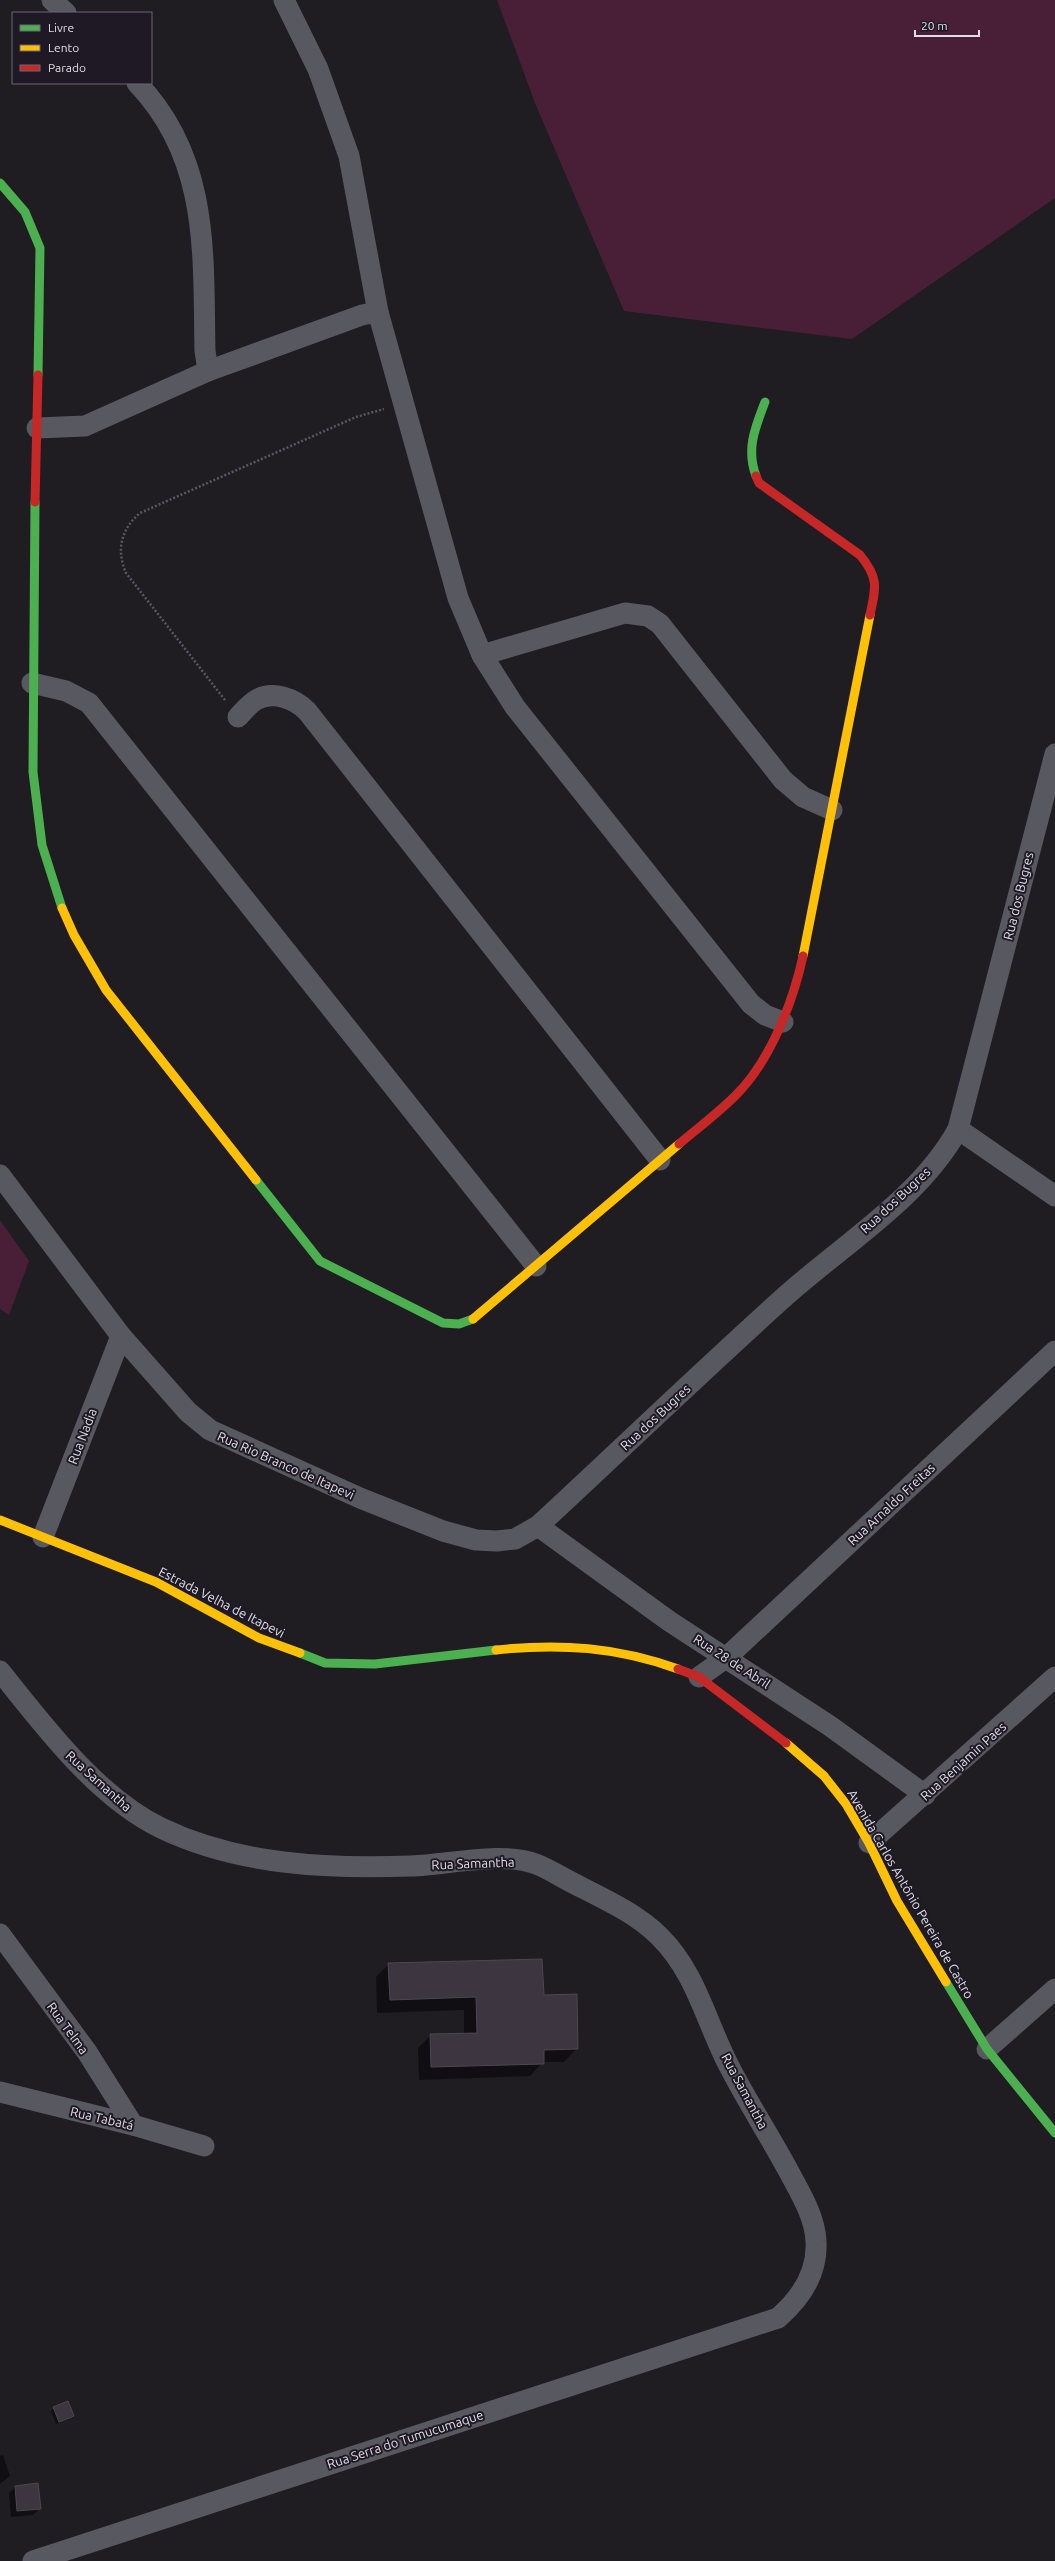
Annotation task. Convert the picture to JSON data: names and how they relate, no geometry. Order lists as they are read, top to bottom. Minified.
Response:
{"streets":{"street":["Rua dos Bugres","Rua Nadia","Rua Rio Branco de Itapevi","Rua Arnaldo Freitas","Estrada Velha de Itapevi","Rua 28 de Abril","Rua Benjamin Paes","Rua Samantha","Avenida Carlos Antônio Pereira de Castro","Rua Telma","Rua Tabatá","Rua Serra do Tumucumaque"]},"crossings":[["Rua dos Bugres","Rua Rio Branco de Itapevi"],["Rua dos Bugres","Rua 28 de Abril"],["Rua Nadia","Rua Rio Branco de Itapevi"],["Rua Nadia","Estrada Velha de Itapevi"],["Rua Rio Branco de Itapevi","Rua 28 de Abril"],["Rua Arnaldo Freitas","Rua 28 de Abril"],["Rua Arnaldo Freitas","Avenida Carlos Antônio Pereira de Castro"],["Estrada Velha de Itapevi","Avenida Carlos Antônio Pereira de Castro"],["Rua 28 de Abril","Rua Benjamin Paes"],["Rua Benjamin Paes","Avenida Carlos Antônio Pereira de Castro"],["Rua Samantha","Rua Serra do Tumucumaque"],["Rua Telma","Rua Tabatá"]],"legend":["Livre","Lento","Parado"],"scale_bar":"20 m"}
